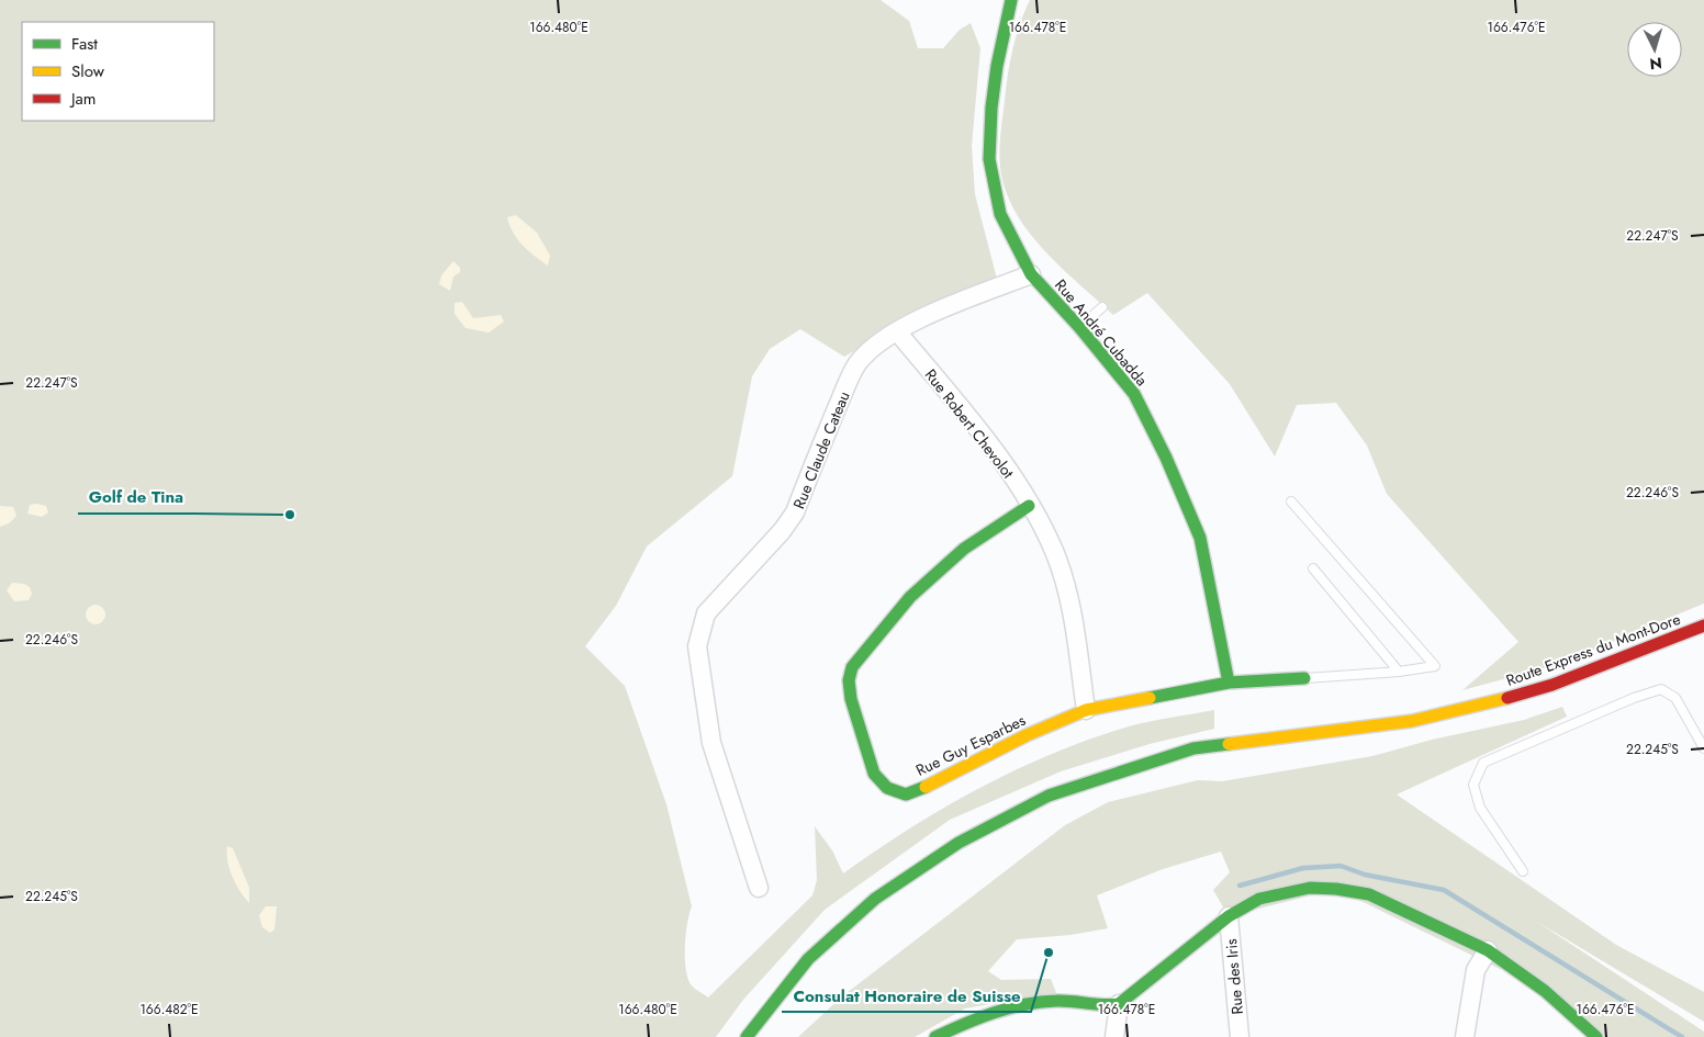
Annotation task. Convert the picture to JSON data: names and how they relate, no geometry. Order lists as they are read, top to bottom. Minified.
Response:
{"streets":{"street":["Rue André Cubadda","Rue Robert Chevolot","Rue Claude Cateau","Route Express du Mont-Dore","Rue Guy Esparbes","Rue des Iris"]},"crossings":[["Rue André Cubadda","Rue Claude Cateau"],["Rue André Cubadda","Rue Guy Esparbes"],["Rue Robert Chevolot","Rue Claude Cateau"],["Rue Robert Chevolot","Rue Guy Esparbes"]],"places":["Golf de Tina","Consulat Honoraire de Suisse"],"legend":["Fast","Slow","Jam"],"north":"bottom","coordinates":["166.480°E","166.478°E","166.476°E","22.247°S","22.246°S","22.245°S","166.482°E"]}
